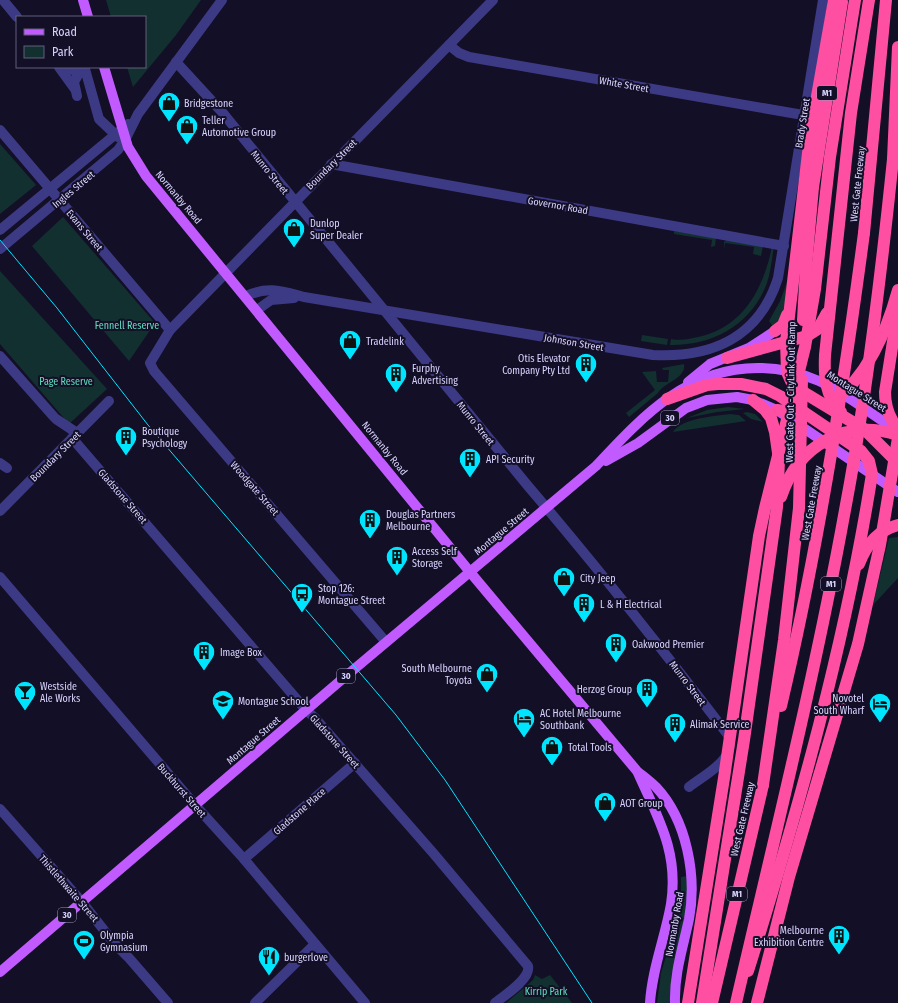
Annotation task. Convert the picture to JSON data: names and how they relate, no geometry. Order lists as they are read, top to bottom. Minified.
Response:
{"streets":{"highway":["M1","West Gate Freeway","West Gate Out - CityLink Out Ramp"],"main road":["Normanby Road","Montague Street","30"],"street":["White Street","Brady Street","Boundary Street","Munro Street","Ingles Street","Governor Road","Evans Street","Johnson Street","Woodgate Street","Gladstone Street","Buckhurst Street","Gladstone Place","Thistlethwaite Street"]},"crossings":[["White Street","Brady Street"],["White Street","Boundary Street"],["Brady Street","Governor Road"],["Brady Street","Johnson Street"],["Boundary Street","Munro Street"],["Boundary Street","Normanby Road"],["Boundary Street","Governor Road"],["Boundary Street","Evans Street"],["Boundary Street","Woodgate Street"],["Boundary Street","Gladstone Street"],["Munro Street","Ingles Street"],["Munro Street","Johnson Street"],["Munro Street","Montague Street"],["West Gate Freeway","West Gate Out - CityLink Out Ramp"],["Ingles Street","Normanby Road"],["Ingles Street","Evans Street"],["Normanby Road","Johnson Street"],["Normanby Road","Montague Street"],["Governor Road","Johnson Street"],["Evans Street","Woodgate Street"],["Montague Street","Woodgate Street"],["Montague Street","Gladstone Street"],["Montague Street","Buckhurst Street"],["Montague Street","Thistlethwaite Street"],["Gladstone Street","Gladstone Place"],["Buckhurst Street","Gladstone Place"]],"parks":["Fennell Reserve","Page Reserve","Kirrip Park"],"places":{"shop":["Bridgestone","Teller Automotive Group","Dunlop Super Dealer","Tradelink","City Jeep","South Melbourne Toyota","Total Tools","AOT Group"],"building":["Otis Elevator Company Pty Ltd","Furphy Advertising","Boutique Psychology","API Security","Douglas Partners Melbourne","Access Self Storage","L & H Electrical","Oakwood Premier","Image Box","Herzog Group","Alimak Service","Melbourne Exhibition Centre"],"bus stop":["Stop 126: Montague Street"],"bar":["Westside Ale Works"],"school or university":["Montague School"],"hotel":["Novotel South Wharf","AC Hotel Melbourne Southbank"],"sports":["Olympia Gymnasium"],"restaurant":["burgerlove"]},"legend":["Road","Park"]}
